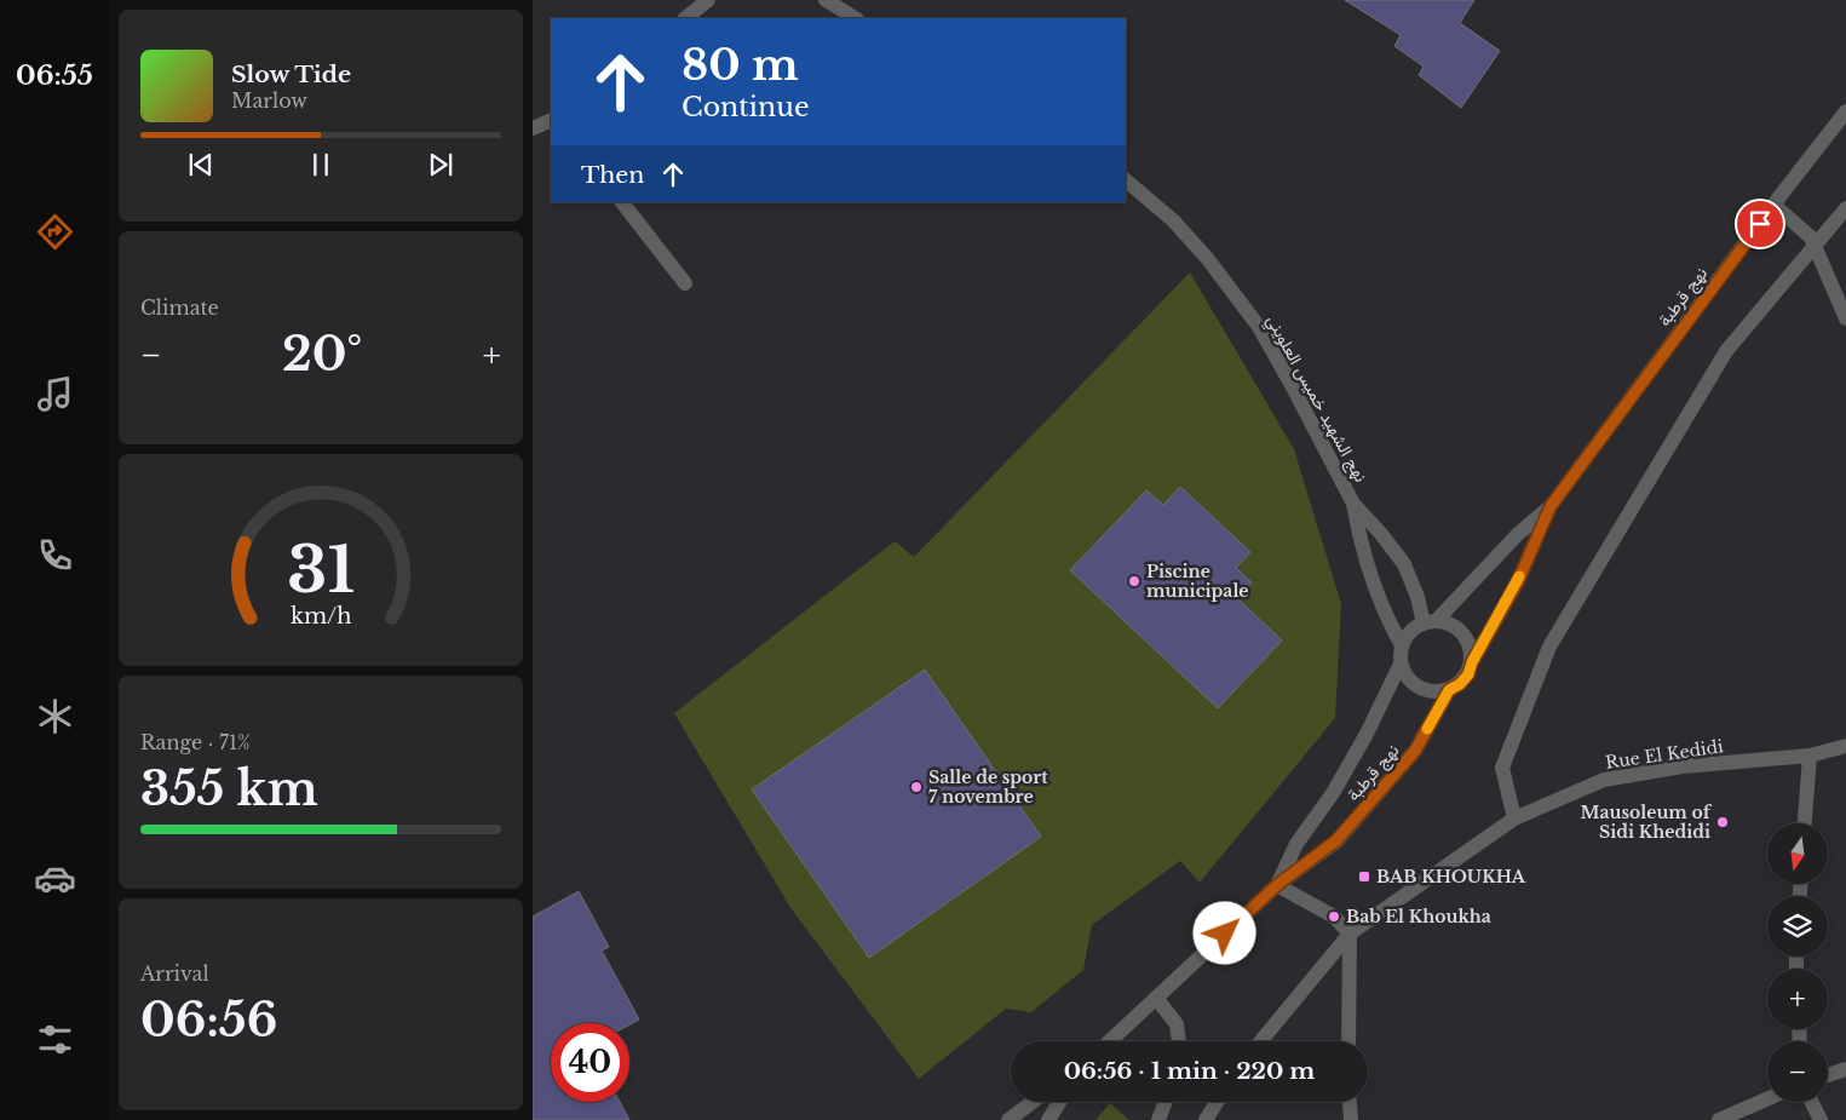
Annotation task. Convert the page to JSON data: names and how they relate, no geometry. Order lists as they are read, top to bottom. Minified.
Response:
{"streets":{"street":["نهج قرطبة","نهج الشهيد خميس العلويني","Rue El Kedidi"]},"crossings":[["نهج قرطبة","نهج الشهيد خميس العلويني"]],"places":{"other":["Piscine municipale","Salle de sport 7 novembre","Mausoleum of Sidi Khedidi","Bab El Khoukha"],"transit":["BAB KHOUKHA"]},"north":"bottom","page":{"tabs":"06:55","turn":["80 m","Continue"],"song":["Slow Tide","Marlow"],"then":"Then","tile":["Climate",["Range · 71%","355 km"],["Arrival","06:56"]],"heat":["−","20°","+"],"map_buttons":["+","−"],"limit":"40","trip":"06:56 · 1 min · 220 m","gauge":["31","km/h"]}}
